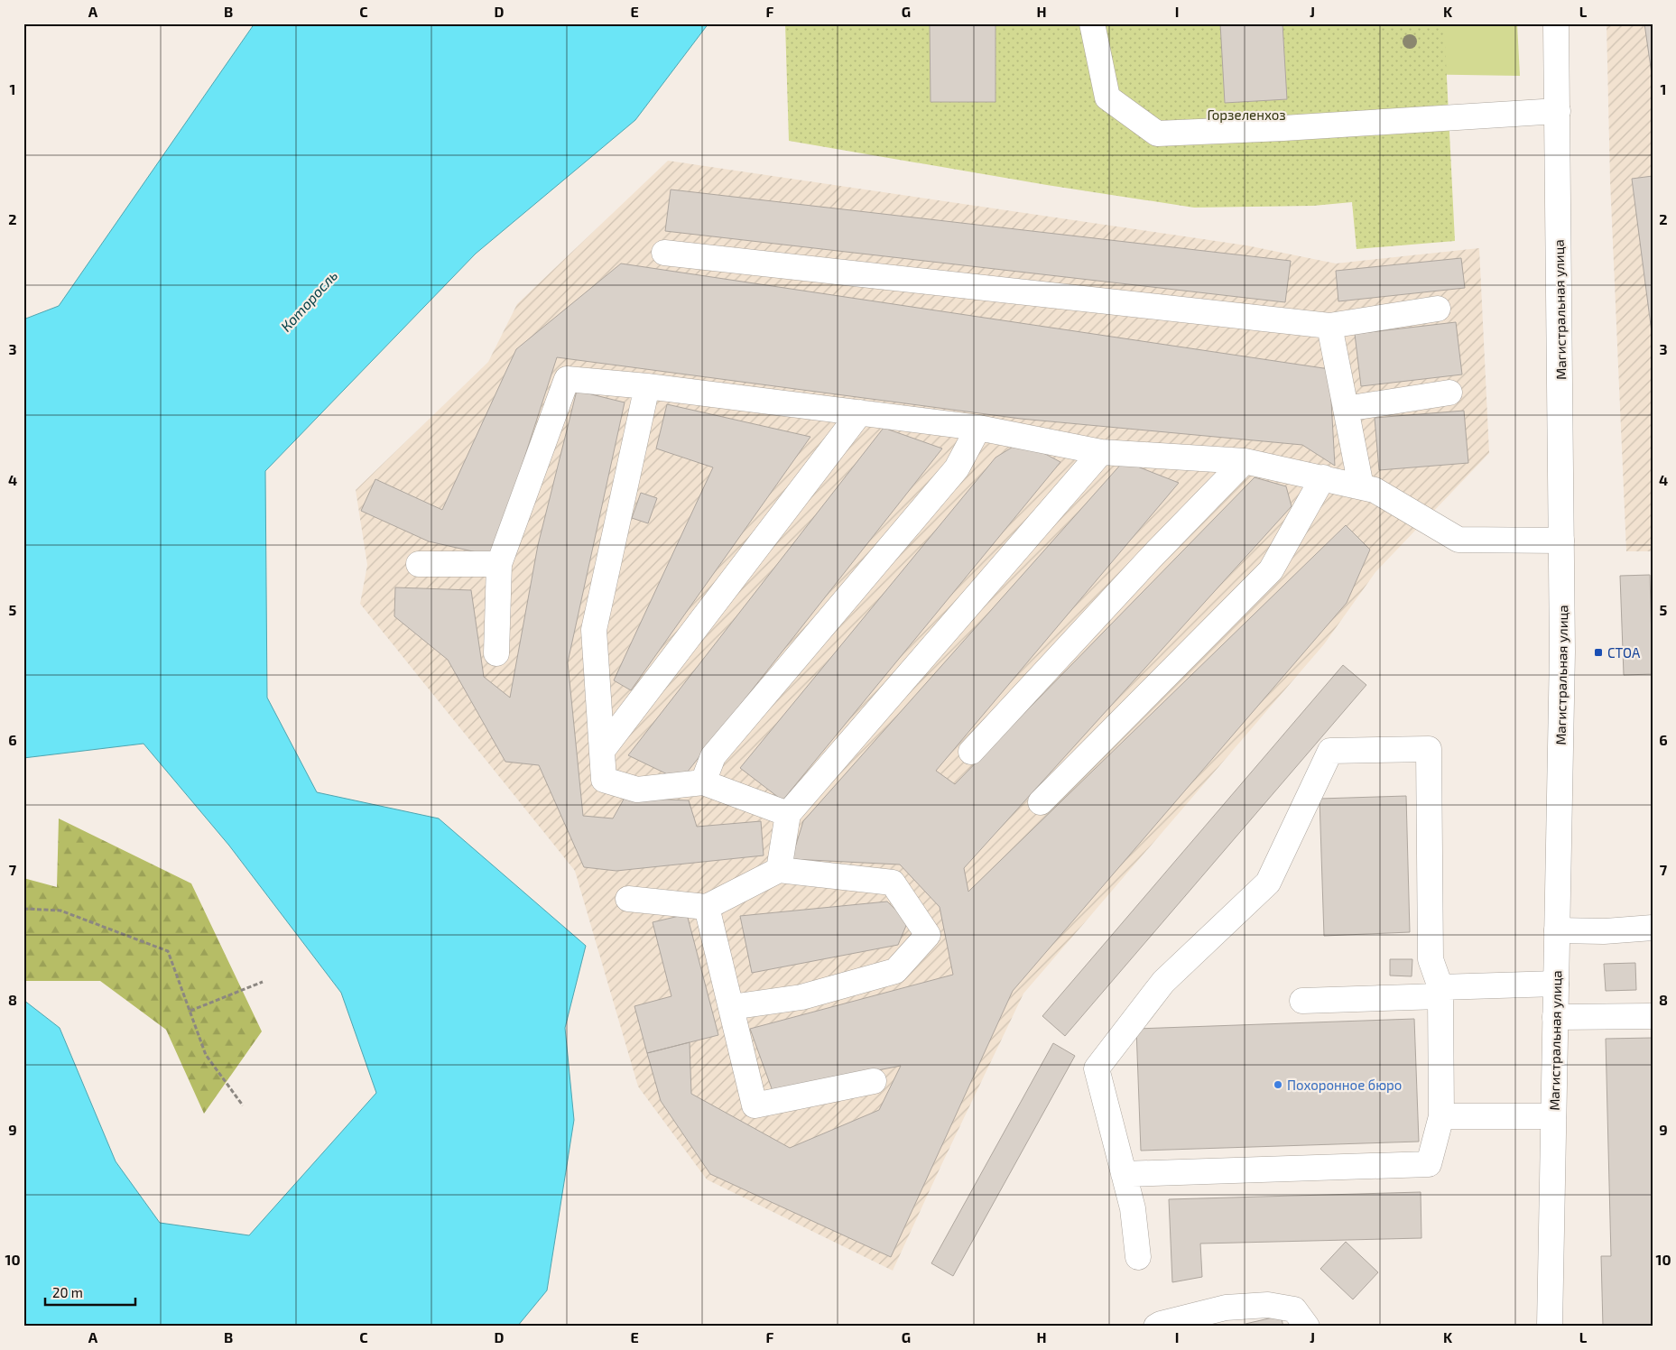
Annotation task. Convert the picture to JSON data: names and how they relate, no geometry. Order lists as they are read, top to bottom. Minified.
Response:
{"streets":{"main road":["Магистральная улица"]},"water":["Которосль"],"parks":["Горзеленхоз"],"places":{"transit":["СТОА"],"other":["Похоронное бюро"]},"scale_bar":"20 m","grid":{"columns":["A","B","C","D","E","F","G","H","I","J","K","L"],"rows":["1","2","3","4","5","6","7","8","9","10"]}}
